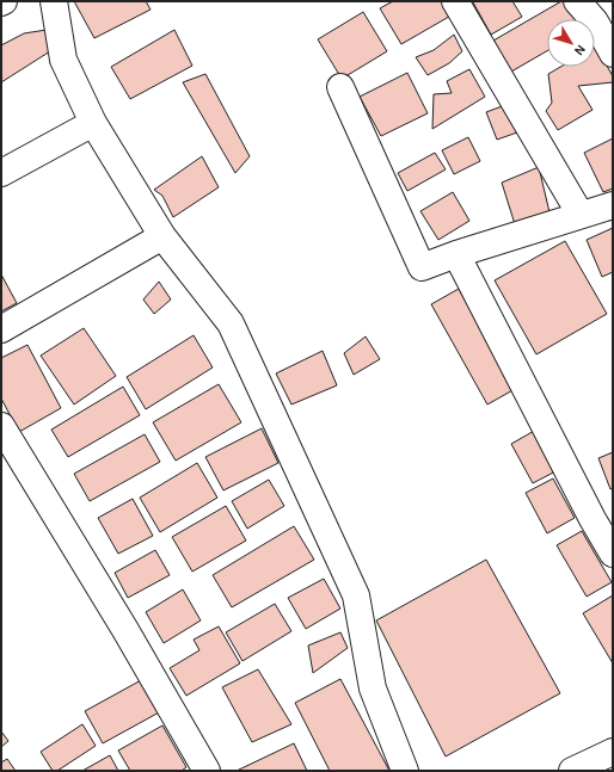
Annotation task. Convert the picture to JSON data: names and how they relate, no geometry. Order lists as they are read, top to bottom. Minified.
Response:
{"north":"bottom right"}
